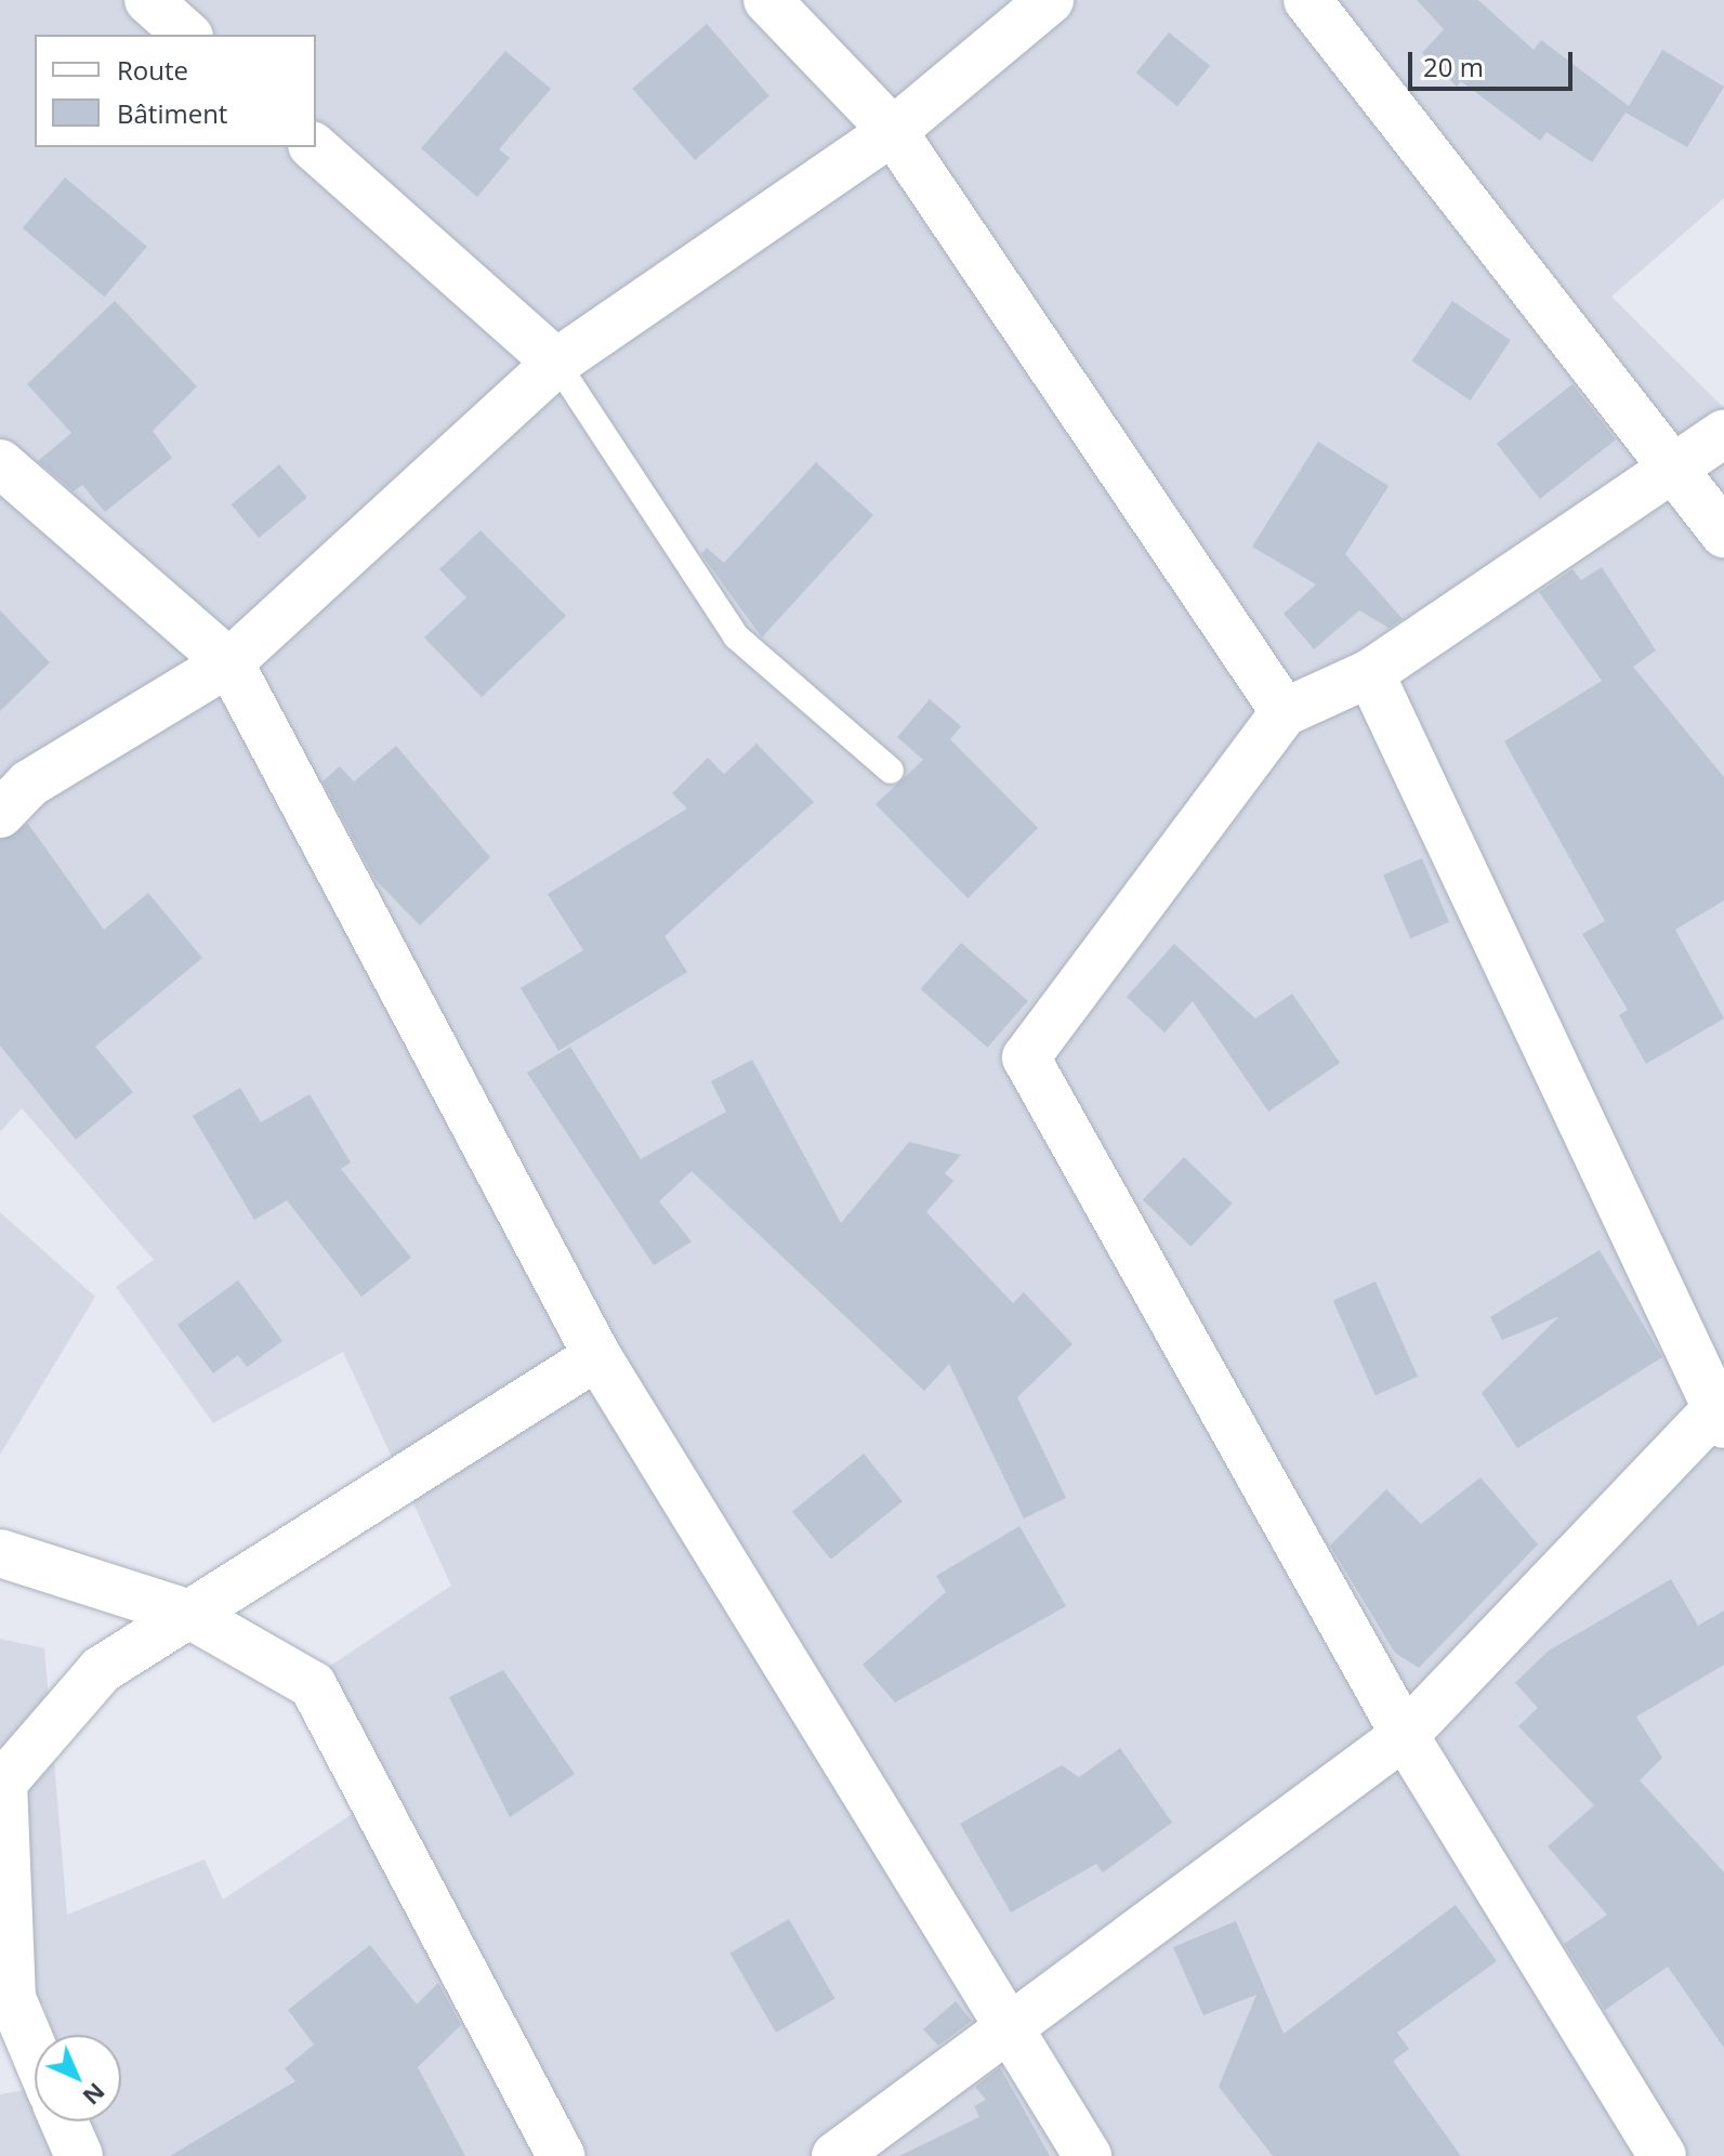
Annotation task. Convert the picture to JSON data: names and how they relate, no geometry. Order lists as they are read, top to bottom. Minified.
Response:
{"legend":["Route","Bâtiment"],"scale_bar":"20 m","north":"bottom right"}
